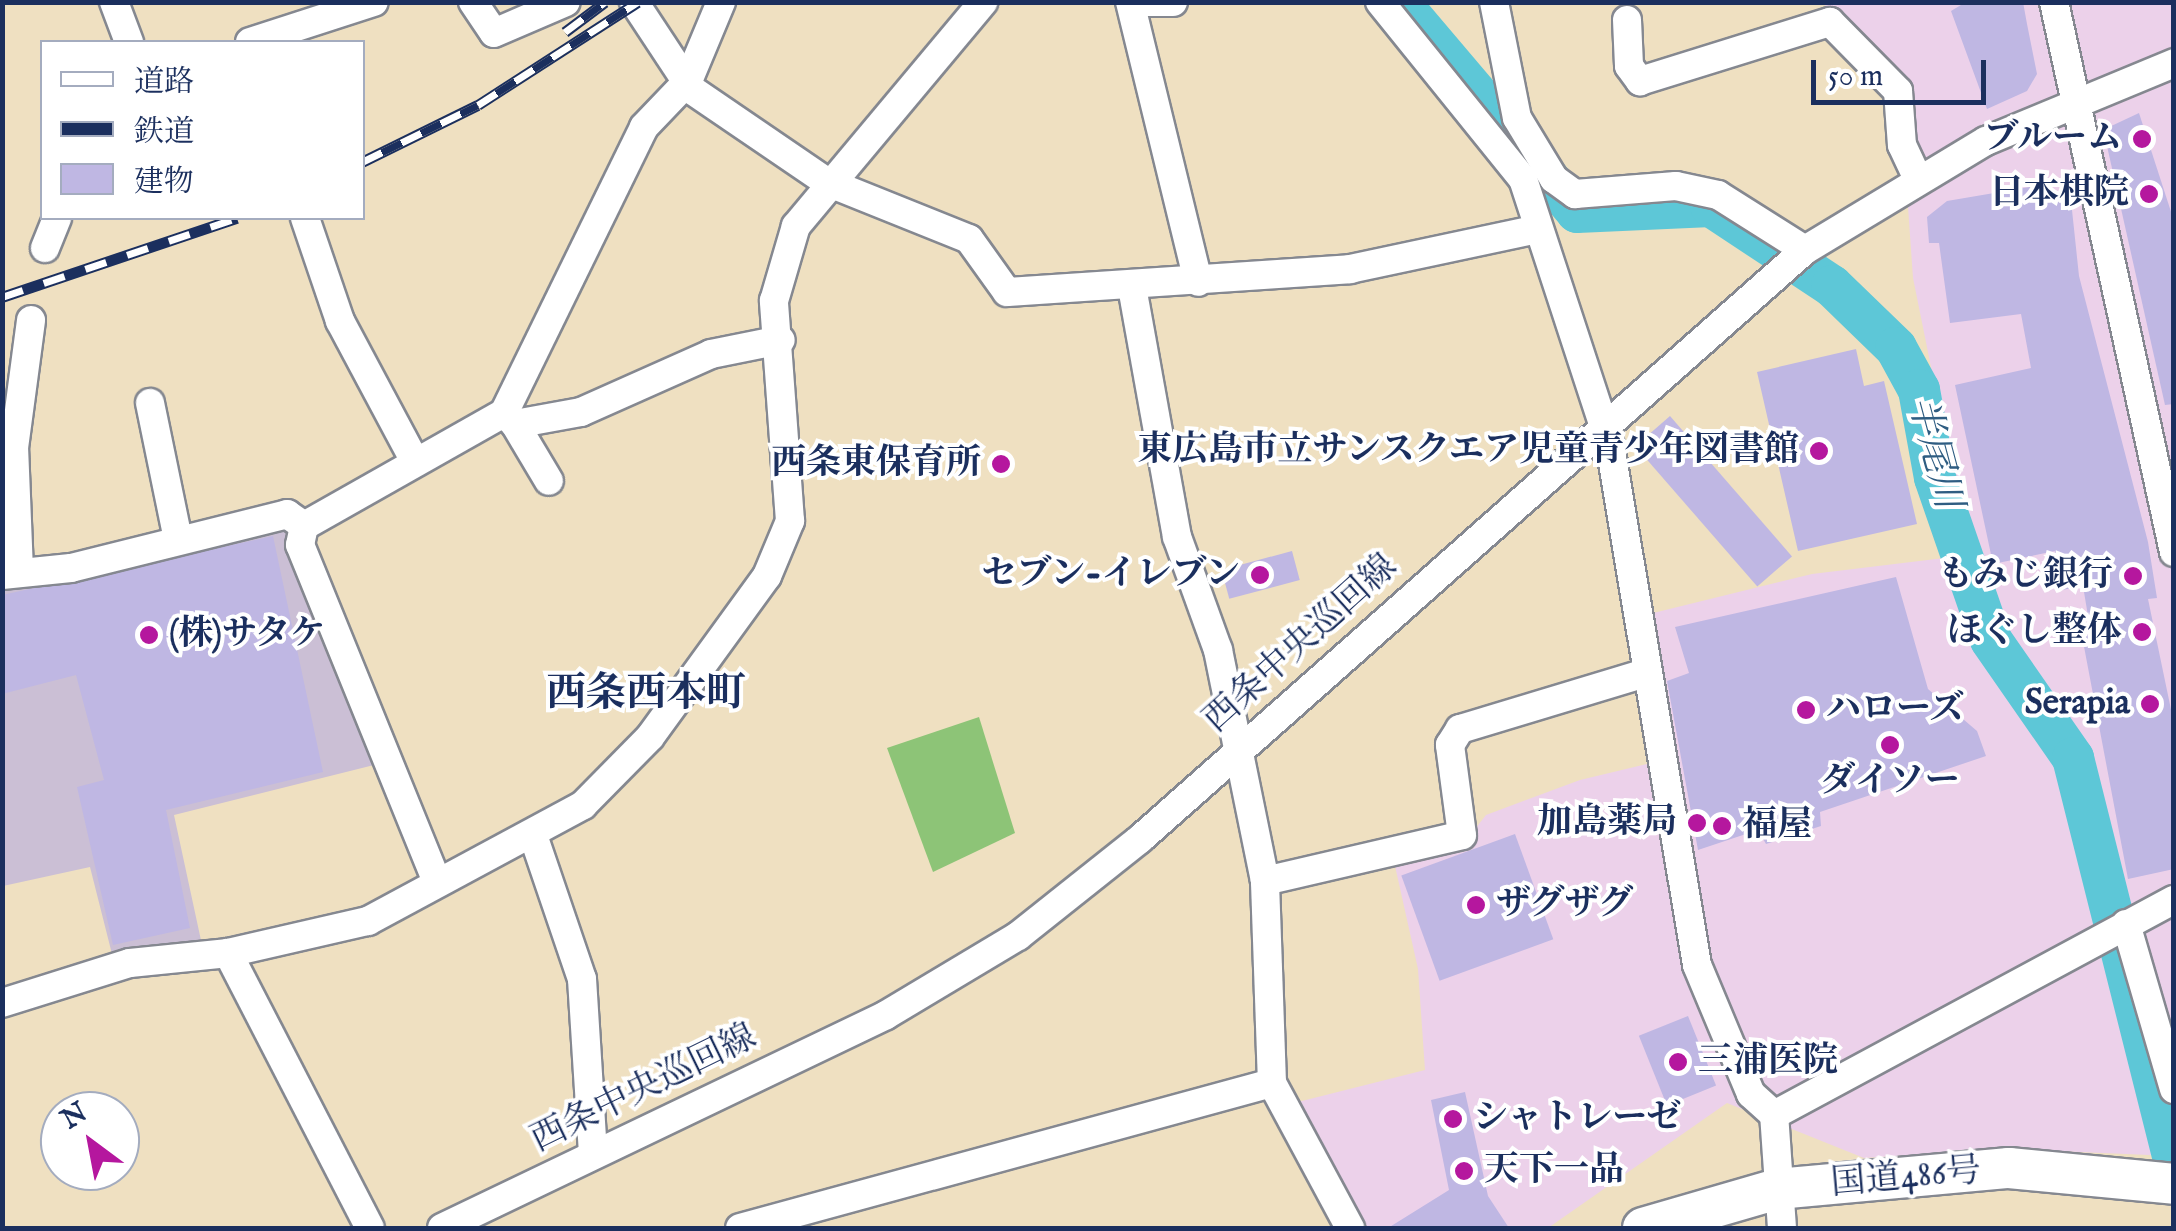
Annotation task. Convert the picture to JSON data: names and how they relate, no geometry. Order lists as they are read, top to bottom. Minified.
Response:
{"streets":{"highway":["国道486号"],"street":["西条中央巡回線"]},"districts":["西条西本町"],"water":["半尾川"],"places":["ブルーム","日本棋院","東広島市立サンスクエア児童青少年図書館","西条東保育所","セブン-イレブン","もみじ銀行","ほぐし整体","(株)サタケ","Serapia","ハローズ","ダイソー","加島薬局","福屋","ザグザグ","三浦医院","シャトレーゼ","天下一品"],"legend":["道路","鉄道","建物"],"scale_bar":"50 m","north":"top left"}
